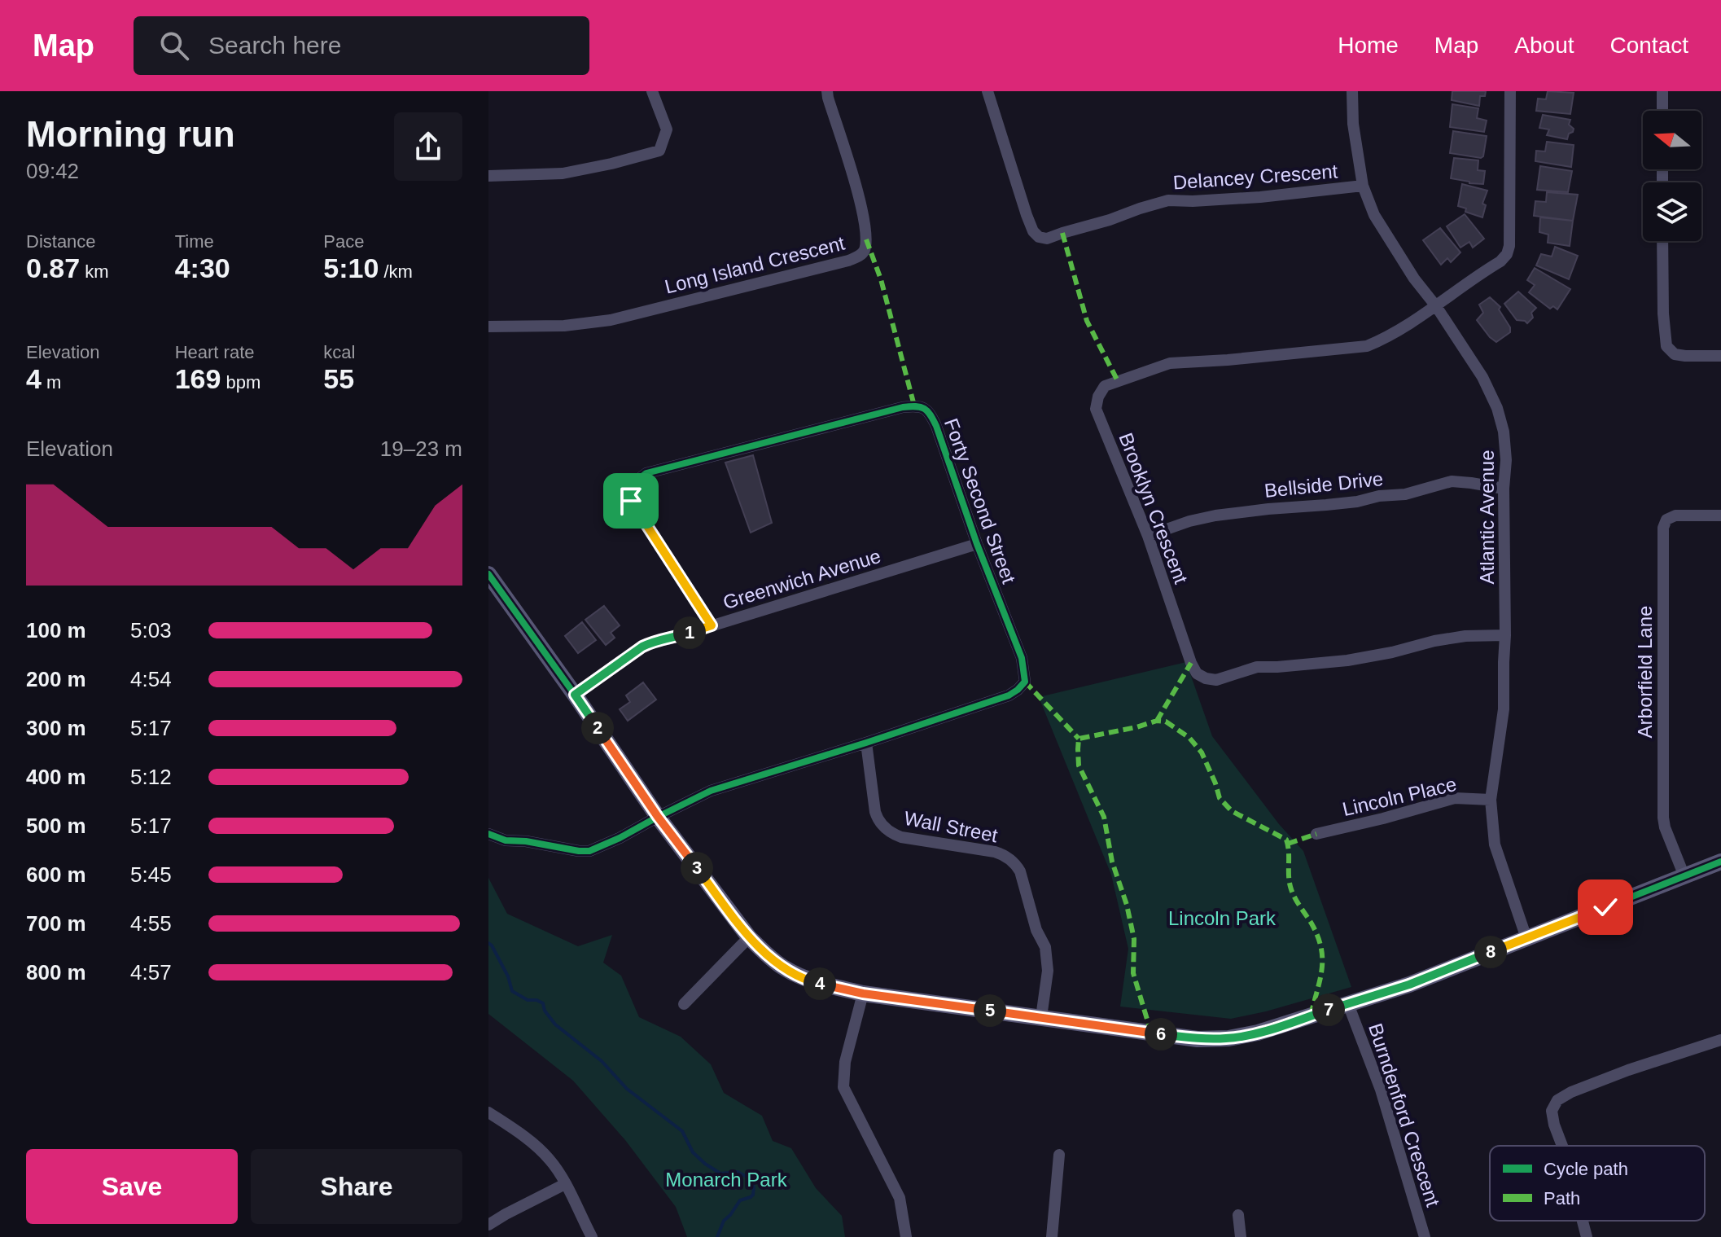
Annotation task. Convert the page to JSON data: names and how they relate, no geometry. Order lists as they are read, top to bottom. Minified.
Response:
{"streets":{"street":["Delancey Crescent","Long Island Crescent","Bellside Drive","Forty Second Street","Brooklyn Crescent","Atlantic Avenue","Greenwich Avenue","Arborfield Lane","Lincoln Place","Wall Street","Burndenford Crescent"]},"crossings":[["Delancey Crescent","Atlantic Avenue"],["Bellside Drive","Brooklyn Crescent"],["Bellside Drive","Atlantic Avenue"],["Forty Second Street","Greenwich Avenue"],["Forty Second Street","Wall Street"],["Brooklyn Crescent","Atlantic Avenue"],["Atlantic Avenue","Lincoln Place"]],"parks":["Lincoln Park","Monarch Park"],"legend":["Cycle path","Path"],"north":"left","page":{"header":"Map","search":"Search here","nav":["Home","Map","About","Contact"],"heading":["Morning run","09:42"],"stats":[["Distance","0.87 km"],["Time","4:30"],["Pace","5:10 /km"],["Elevation","4 m"],["Heart rate","169 bpm"],["kcal","55"]],"chart":["Elevation","19–23 m"],"list":[{"name":"100 m","note":"5:03"},{"name":"200 m","note":"4:54"},{"name":"300 m","note":"5:17"},{"name":"400 m","note":"5:12"},{"name":"500 m","note":"5:17"},{"name":"600 m","note":"5:45"},{"name":"700 m","note":"4:55"},{"name":"800 m","note":"4:57"}],"pins":["1","2","3","8","4","7","5","6"],"buttons":["Save","Share"]}}
